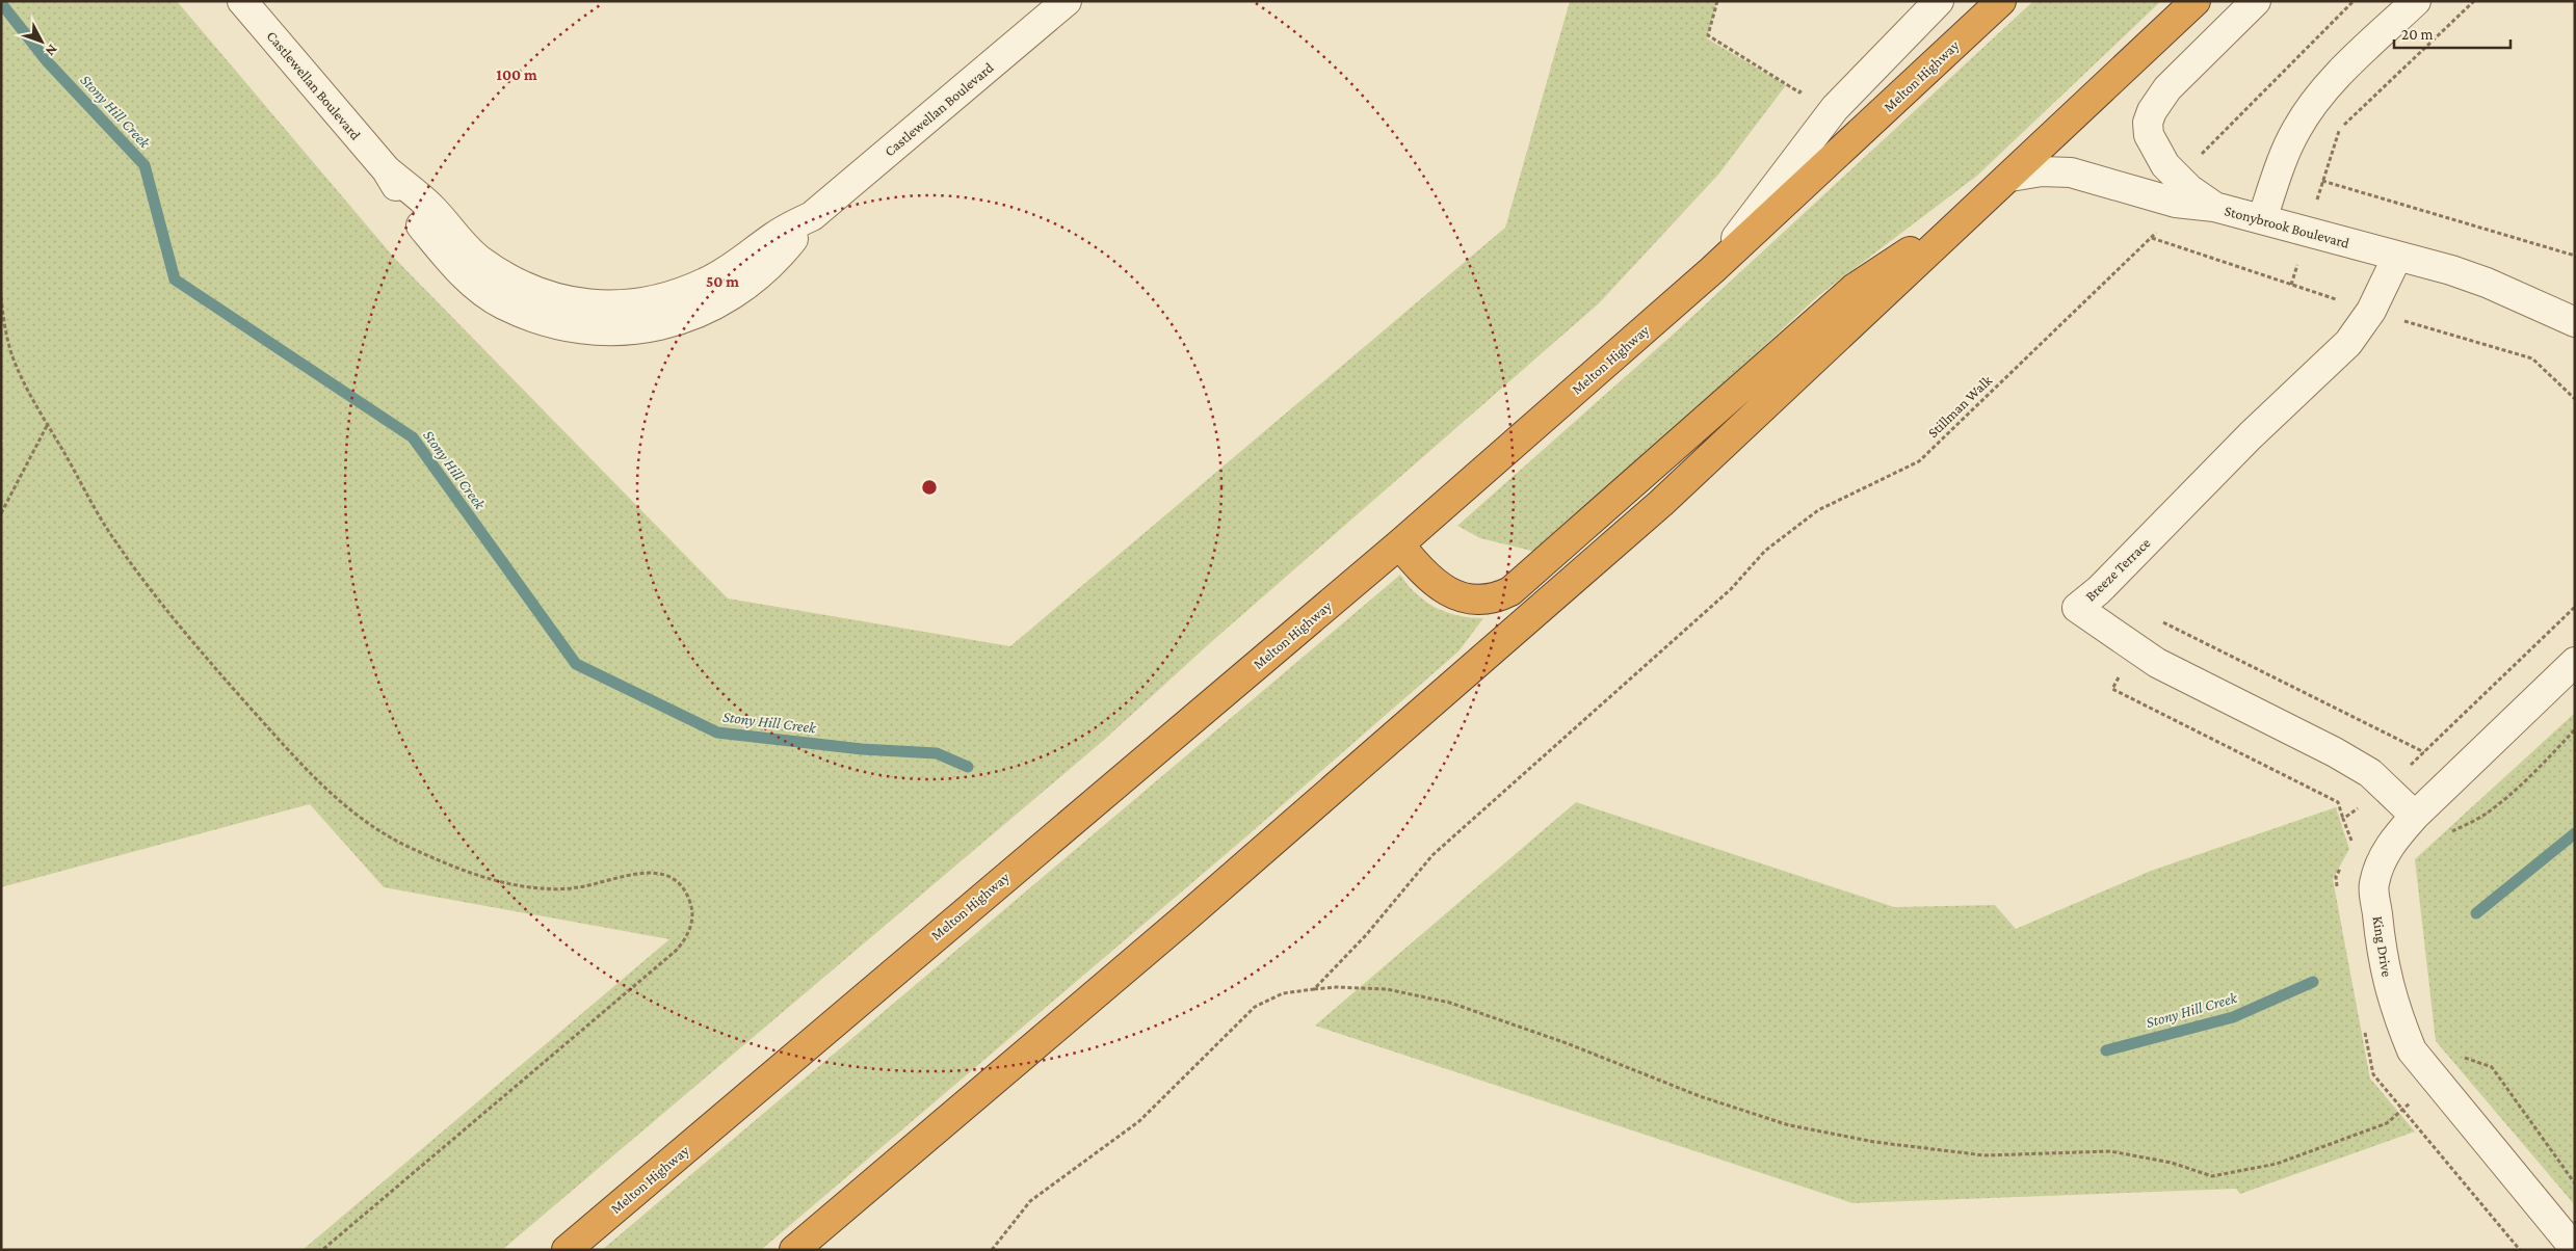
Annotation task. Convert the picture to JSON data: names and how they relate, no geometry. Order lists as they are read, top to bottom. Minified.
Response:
{"streets":{"highway":["Melton Highway"],"street":["Castlewellan Boulevard","Stonybrook Boulevard","Breeze Terrace","King Drive"],"path":["Stillman Walk"]},"crossings":[["Stonybrook Boulevard","Stillman Walk"],["Stonybrook Boulevard","Breeze Terrace"],["Breeze Terrace","King Drive"]],"water":["Stony Hill Creek"],"scale_bar":"20 m","north":"bottom right","rings":["100 m","50 m"]}
